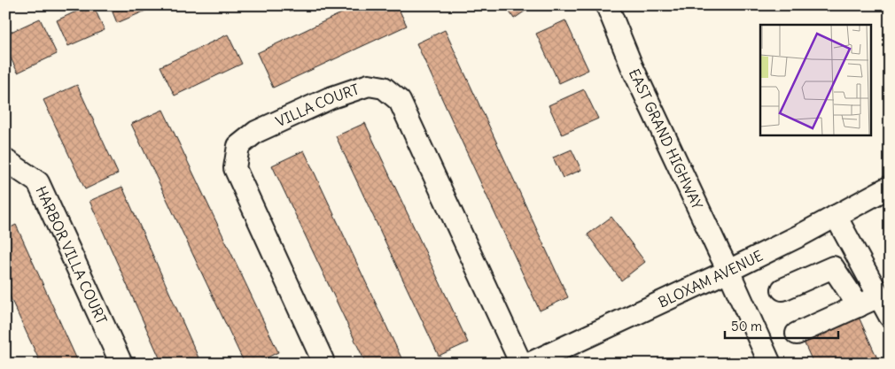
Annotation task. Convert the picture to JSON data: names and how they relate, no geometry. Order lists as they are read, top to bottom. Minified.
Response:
{"streets":{"street":["VILLA COURT","EAST GRAND HIGHWAY","HARBOR VILLA COURT","BLOXAM AVENUE"]},"crossings":[["EAST GRAND HIGHWAY","BLOXAM AVENUE"]],"scale_bar":"50 m"}
